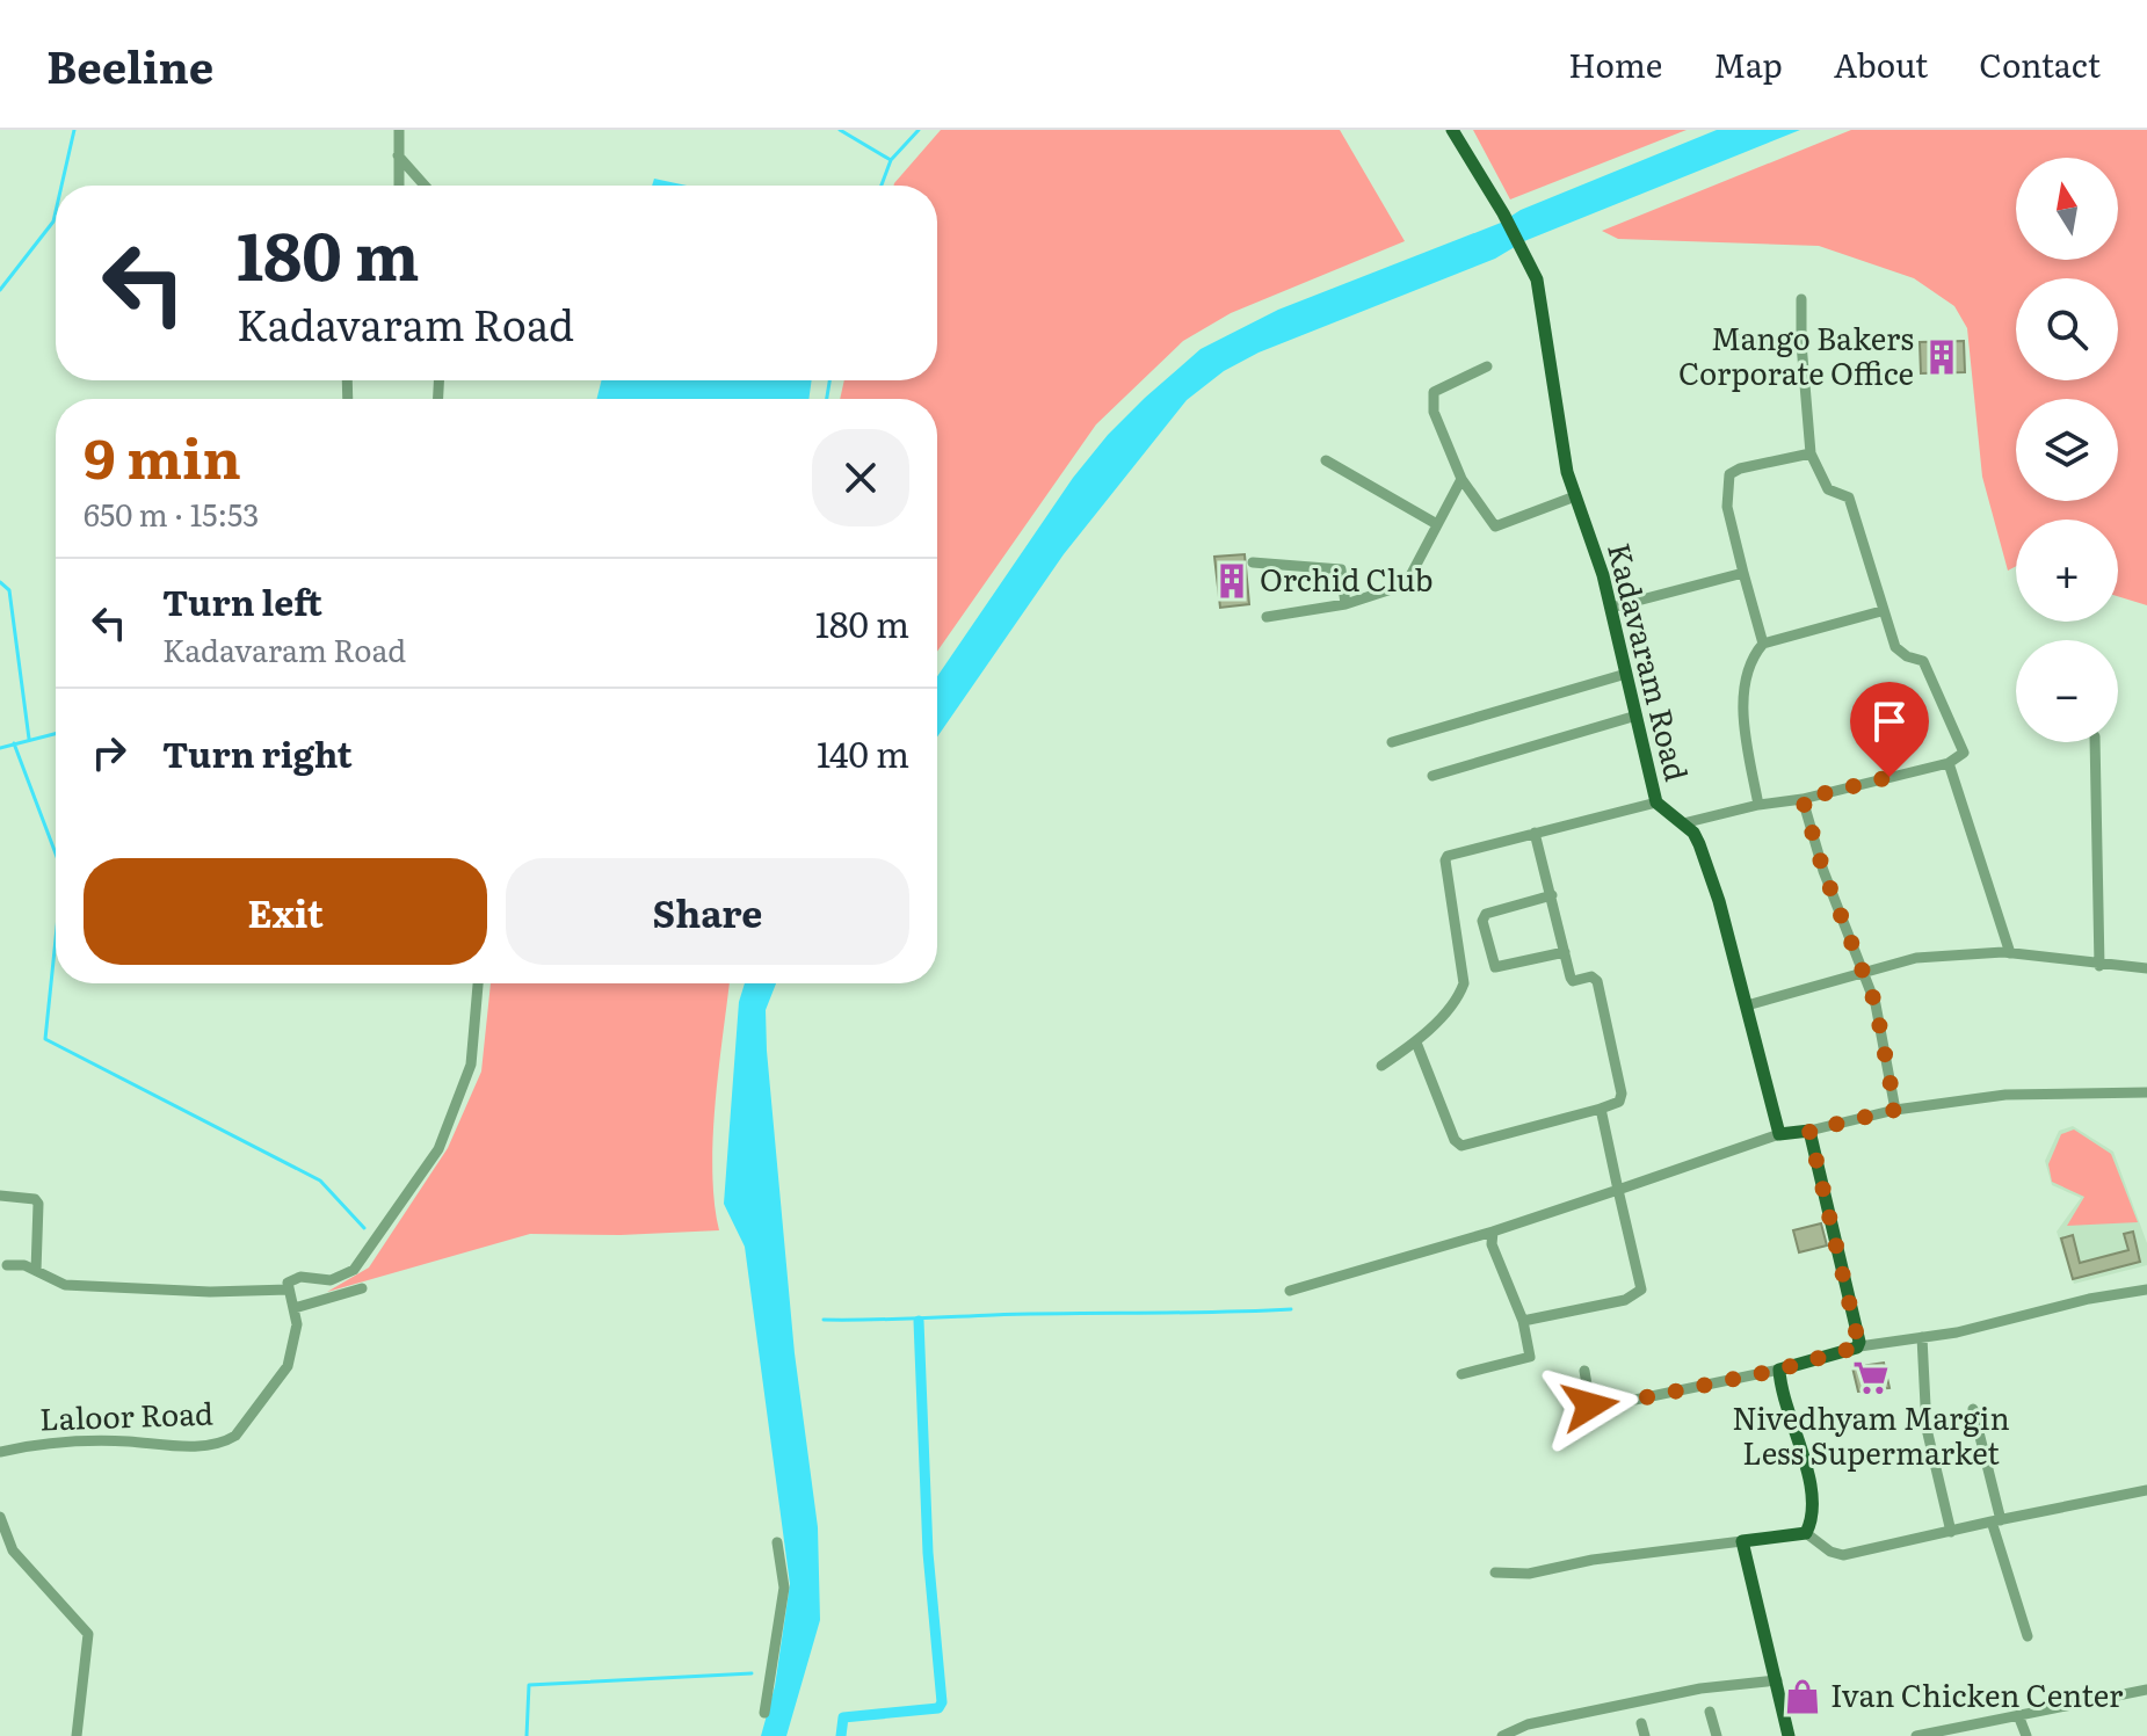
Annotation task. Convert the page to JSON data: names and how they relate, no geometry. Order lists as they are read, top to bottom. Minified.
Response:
{"streets":{"main road":["Kadavaram Road"],"street":["Laloor Road"]},"places":{"building":["Mango Bakers Corporate Office","Orchid Club"],"supermarket":["Nivedhyam Margin Less Supermarket"],"shop":["Ivan Chicken Center"]},"north":"top","page":{"header":"Beeline","nav":["Home","Map","About","Contact"],"map_buttons":["+","−"],"turn":["180 m","Kadavaram Road"],"heading":["9 min","650 m · 15:53"],"list":[{"name":"Turn left","note":"Kadavaram Road","value":"180 m"},{"name":"Turn right","value":"140 m"}],"buttons":["Exit","Share"]}}
